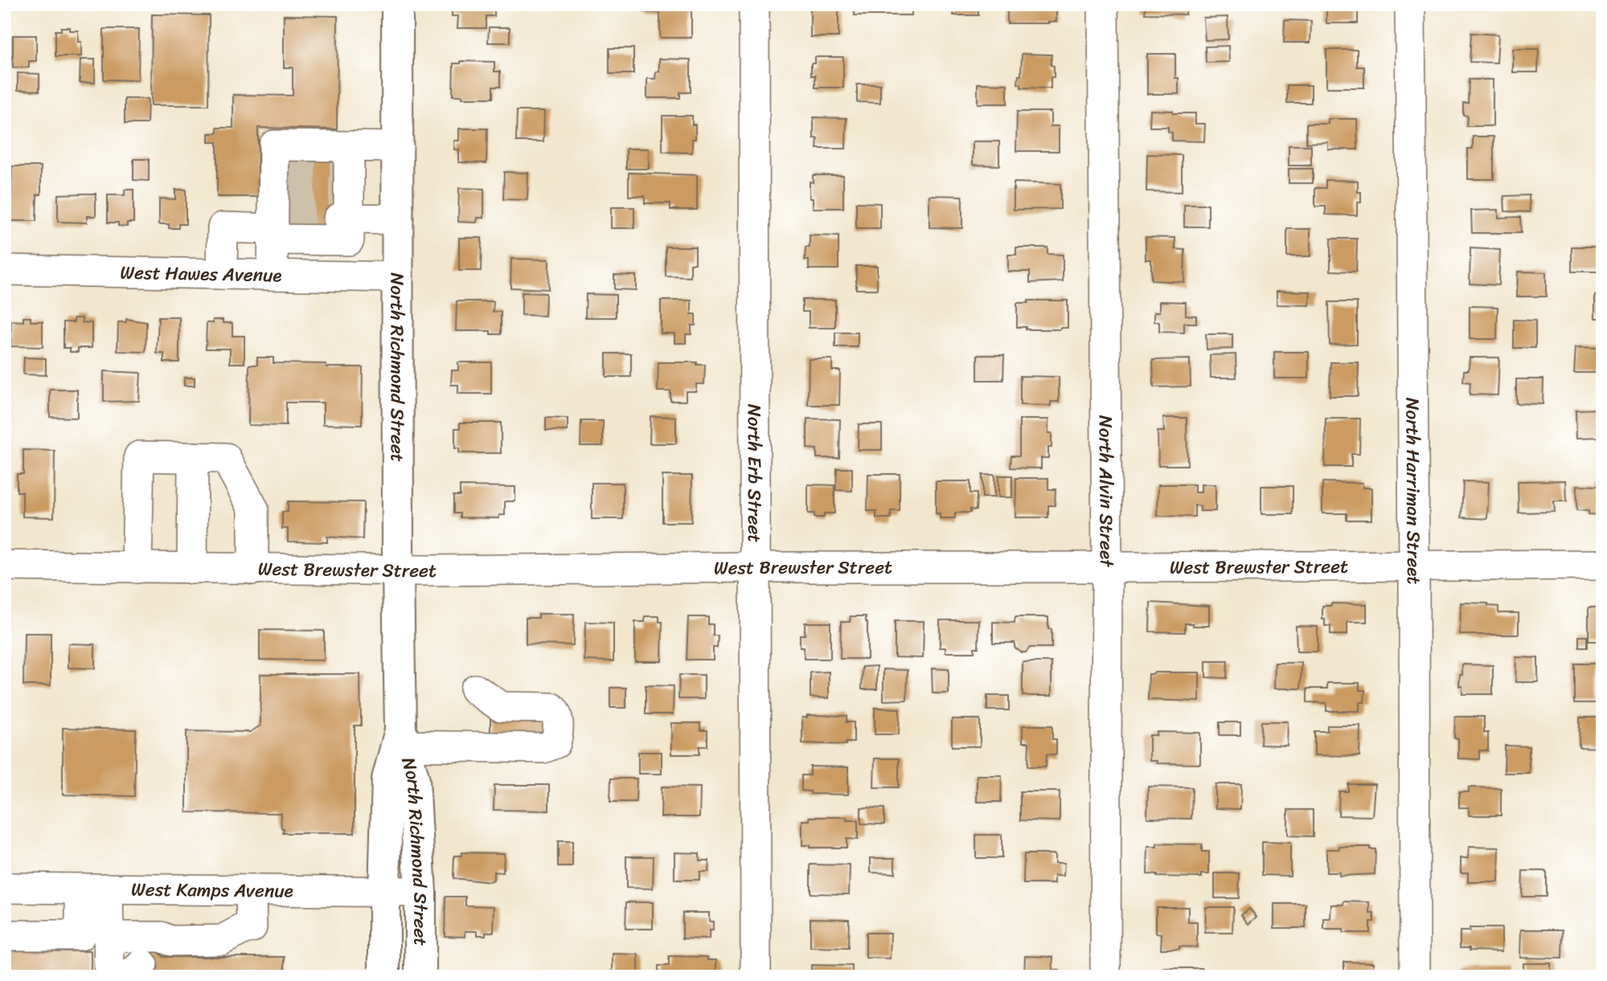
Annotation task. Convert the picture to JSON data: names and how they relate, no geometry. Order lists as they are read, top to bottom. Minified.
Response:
{"streets":{"main road":["North Richmond Street"],"street":["West Hawes Avenue","North Erb Street","North Alvin Street","North Harriman Street","West Brewster Street","West Kamps Avenue"]},"crossings":[["West Hawes Avenue","North Richmond Street"],["North Richmond Street","West Brewster Street"],["North Richmond Street","West Kamps Avenue"],["North Erb Street","West Brewster Street"],["North Alvin Street","West Brewster Street"],["North Harriman Street","West Brewster Street"]]}
